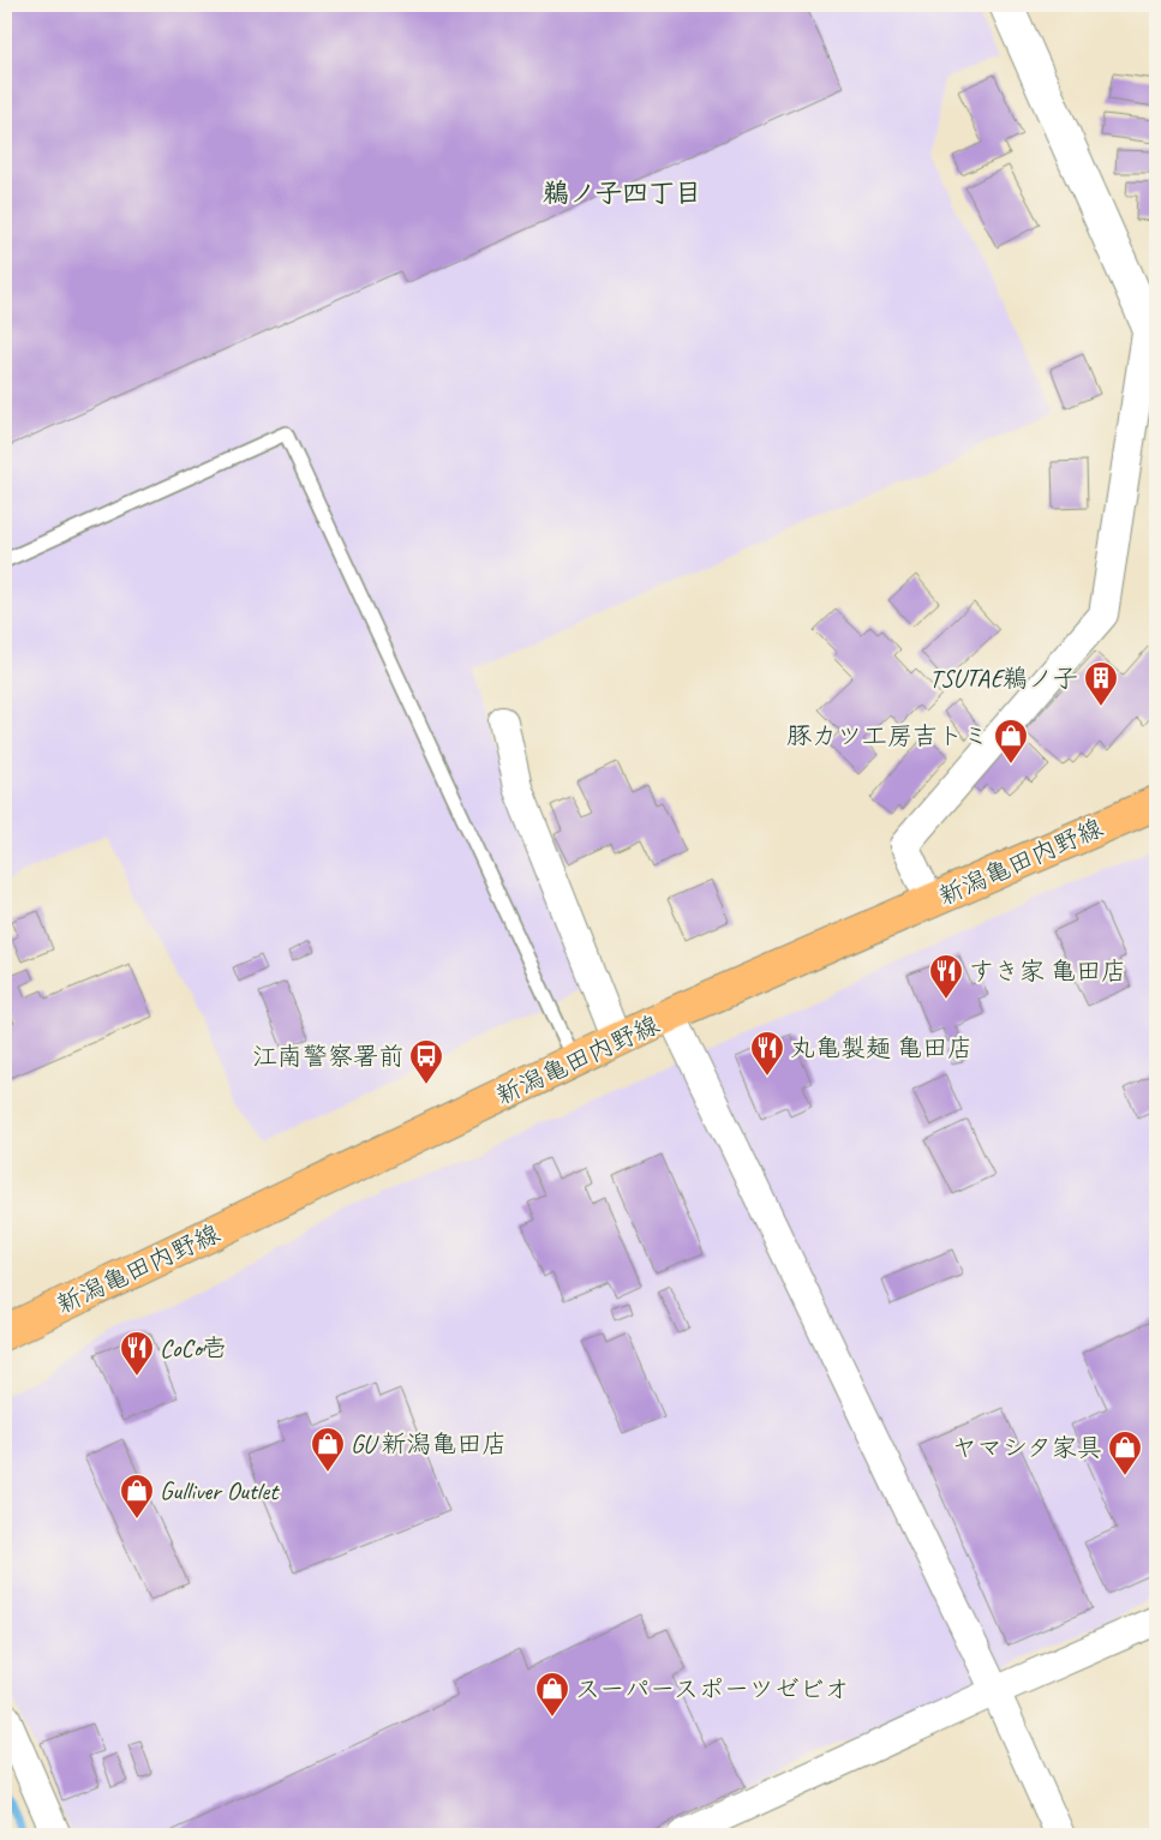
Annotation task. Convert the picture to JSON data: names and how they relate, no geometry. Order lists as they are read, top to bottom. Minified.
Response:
{"streets":{"main road":["新潟亀田内野線"]},"districts":["鵜ノ子四丁目"],"places":{"building":["TSUTAE鵜ノ子"],"shop":["豚カツ工房吉トミ","GU 新潟亀田店","ヤマシタ家具","Gulliver Outlet","スーパースポーツゼビオ"],"restaurant":["すき家 亀田店","丸亀製麺 亀田店","CoCo壱"],"bus stop":["江南警察署前"]}}
